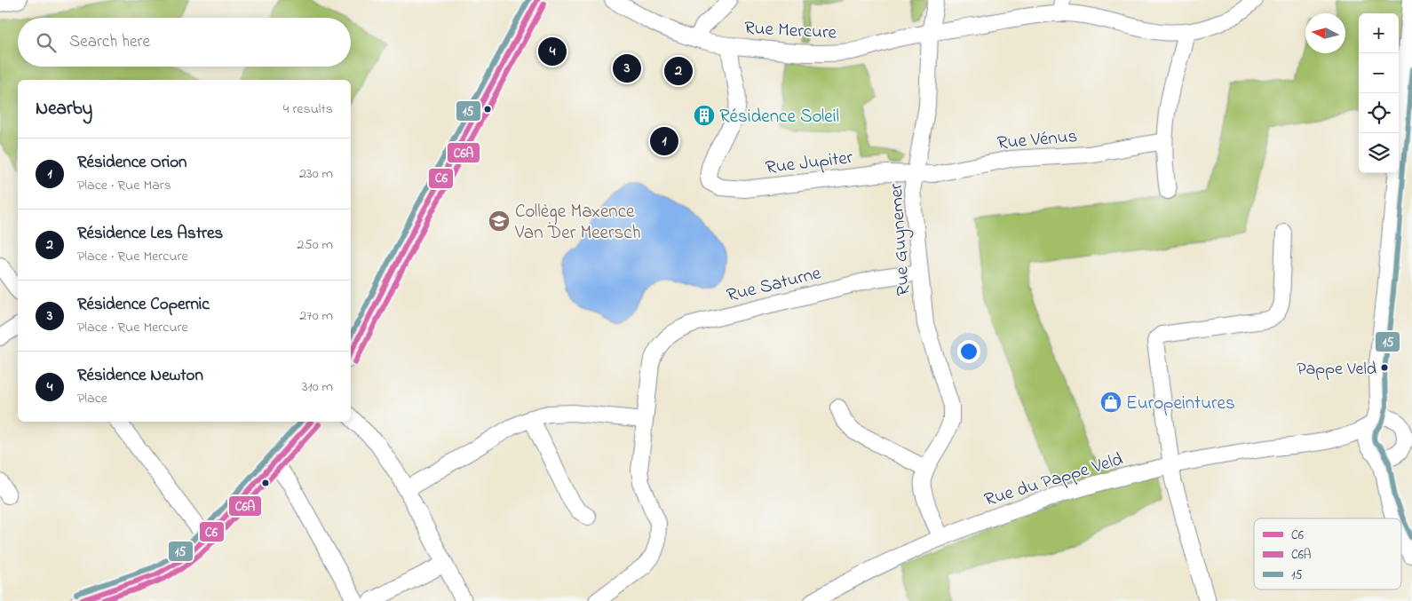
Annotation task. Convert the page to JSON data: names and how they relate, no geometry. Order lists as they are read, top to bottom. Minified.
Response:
{"streets":{"street":["Rue Mercure","Rue Vénus","Rue Jupiter","Rue Guynemer","Rue Saturne","Rue du Pappe Veld"]},"crossings":[["Rue Mercure","Rue Jupiter"],["Rue Mercure","Rue Guynemer"],["Rue Vénus","Rue Jupiter"],["Rue Vénus","Rue Guynemer"],["Rue Jupiter","Rue Guynemer"],["Rue Guynemer","Rue Saturne"],["Rue Guynemer","Rue du Pappe Veld"]],"places":{"building":["Résidence Soleil"],"school or university":["Collège Maxence Van Der Meersch"],"other":["Pappe Veld"],"shop":["Europeintures"]},"lines":["transit line C6","transit line 15","transit line C6A"],"legend":["C6","C6A","15"],"north":"left","page":{"map_buttons":["+","−"],"search":"Search here","pins":["4","3","2","1"],"heading":["Nearby","4 results"],"list":[{"mark":"1","name":"Résidence Orion","note":"Place · Rue Mars","value":"230 m"},{"mark":"2","name":"Résidence Les Astres","note":"Place · Rue Mercure","value":"250 m"},{"mark":"3","name":"Résidence Copernic","note":"Place · Rue Mercure","value":"270 m"},{"mark":"4","name":"Résidence Newton","note":"Place","value":"310 m"}]}}
